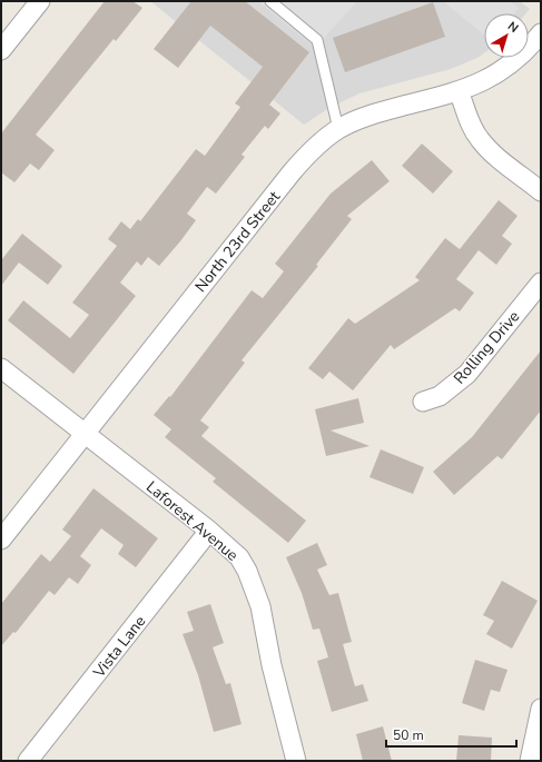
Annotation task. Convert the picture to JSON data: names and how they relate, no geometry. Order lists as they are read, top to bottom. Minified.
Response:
{"streets":{"street":["North 23rd Street","Rolling Drive","Laforest Avenue","Vista Lane"]},"crossings":[["North 23rd Street","Laforest Avenue"],["Laforest Avenue","Vista Lane"]],"scale_bar":"50 m","north":"top right"}
